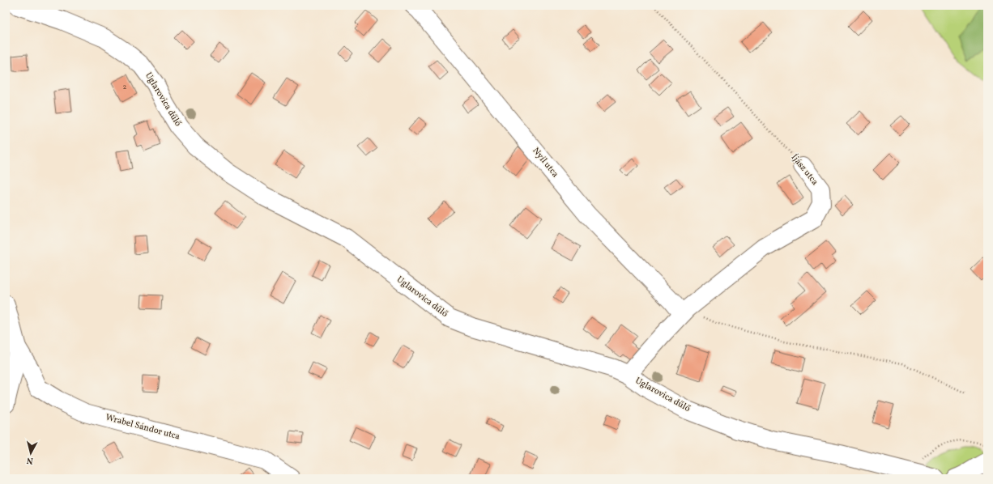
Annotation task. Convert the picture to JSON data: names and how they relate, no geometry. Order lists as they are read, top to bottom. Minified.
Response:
{"streets":{"street":["Uglarovica dűlő","Nyíl utca","Íjász utca","Wrabel Sándor utca"]},"crossings":[["Uglarovica dűlő","Íjász utca"],["Nyíl utca","Íjász utca"]],"house_numbers":["2"],"north":"bottom"}
